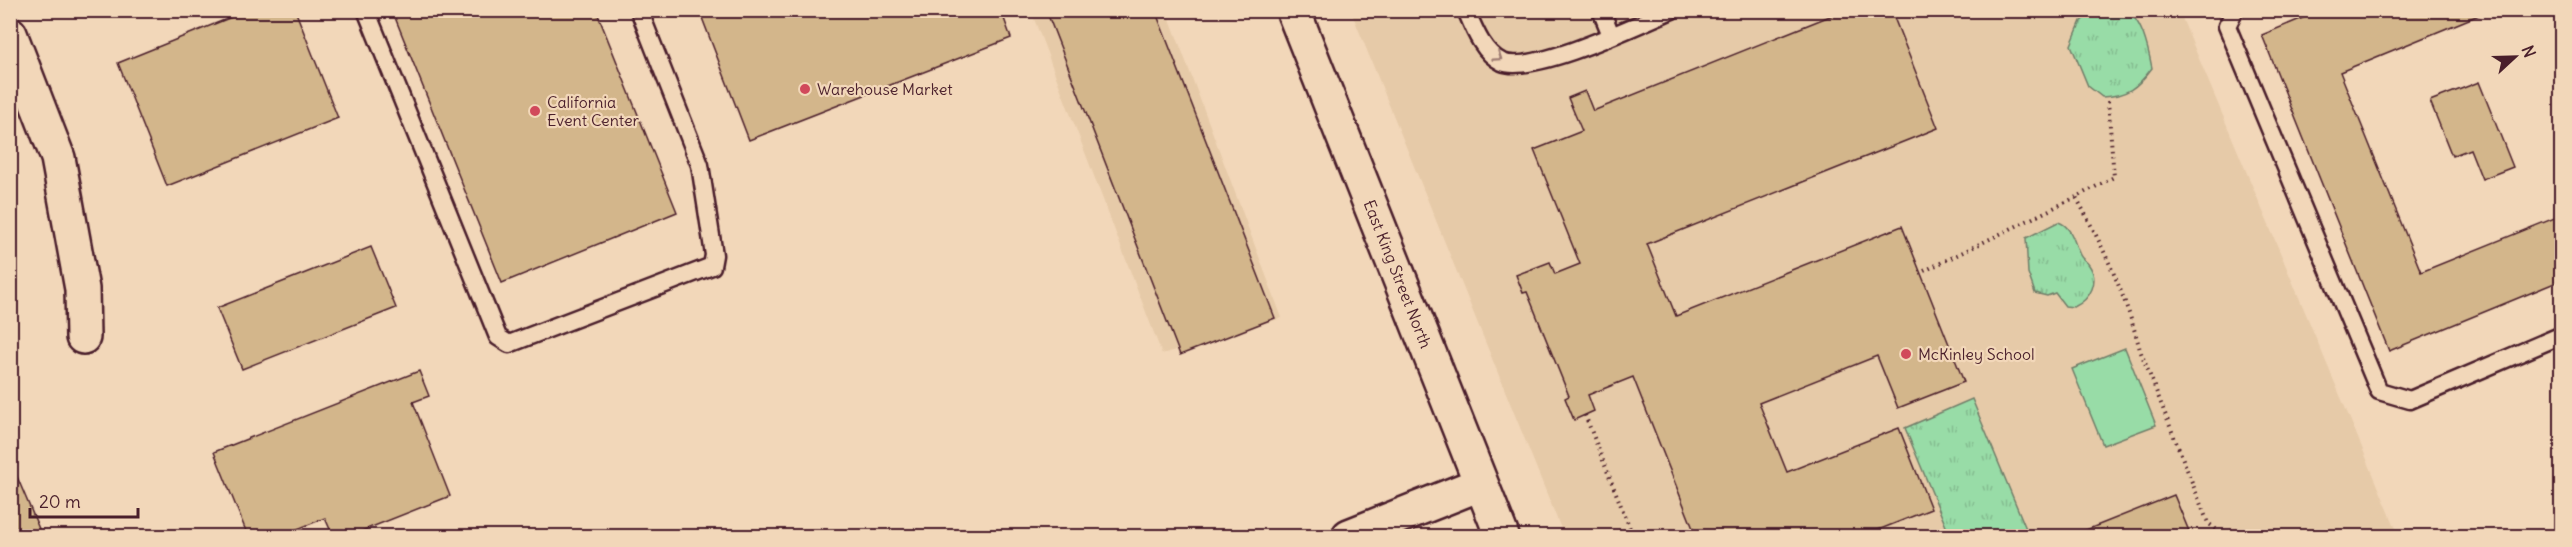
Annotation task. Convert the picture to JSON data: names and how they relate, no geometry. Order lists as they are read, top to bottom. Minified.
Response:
{"streets":{"street":["East King Street North"]},"places":["Warehouse Market","California Event Center","McKinley School"],"scale_bar":"20 m","north":"right"}
